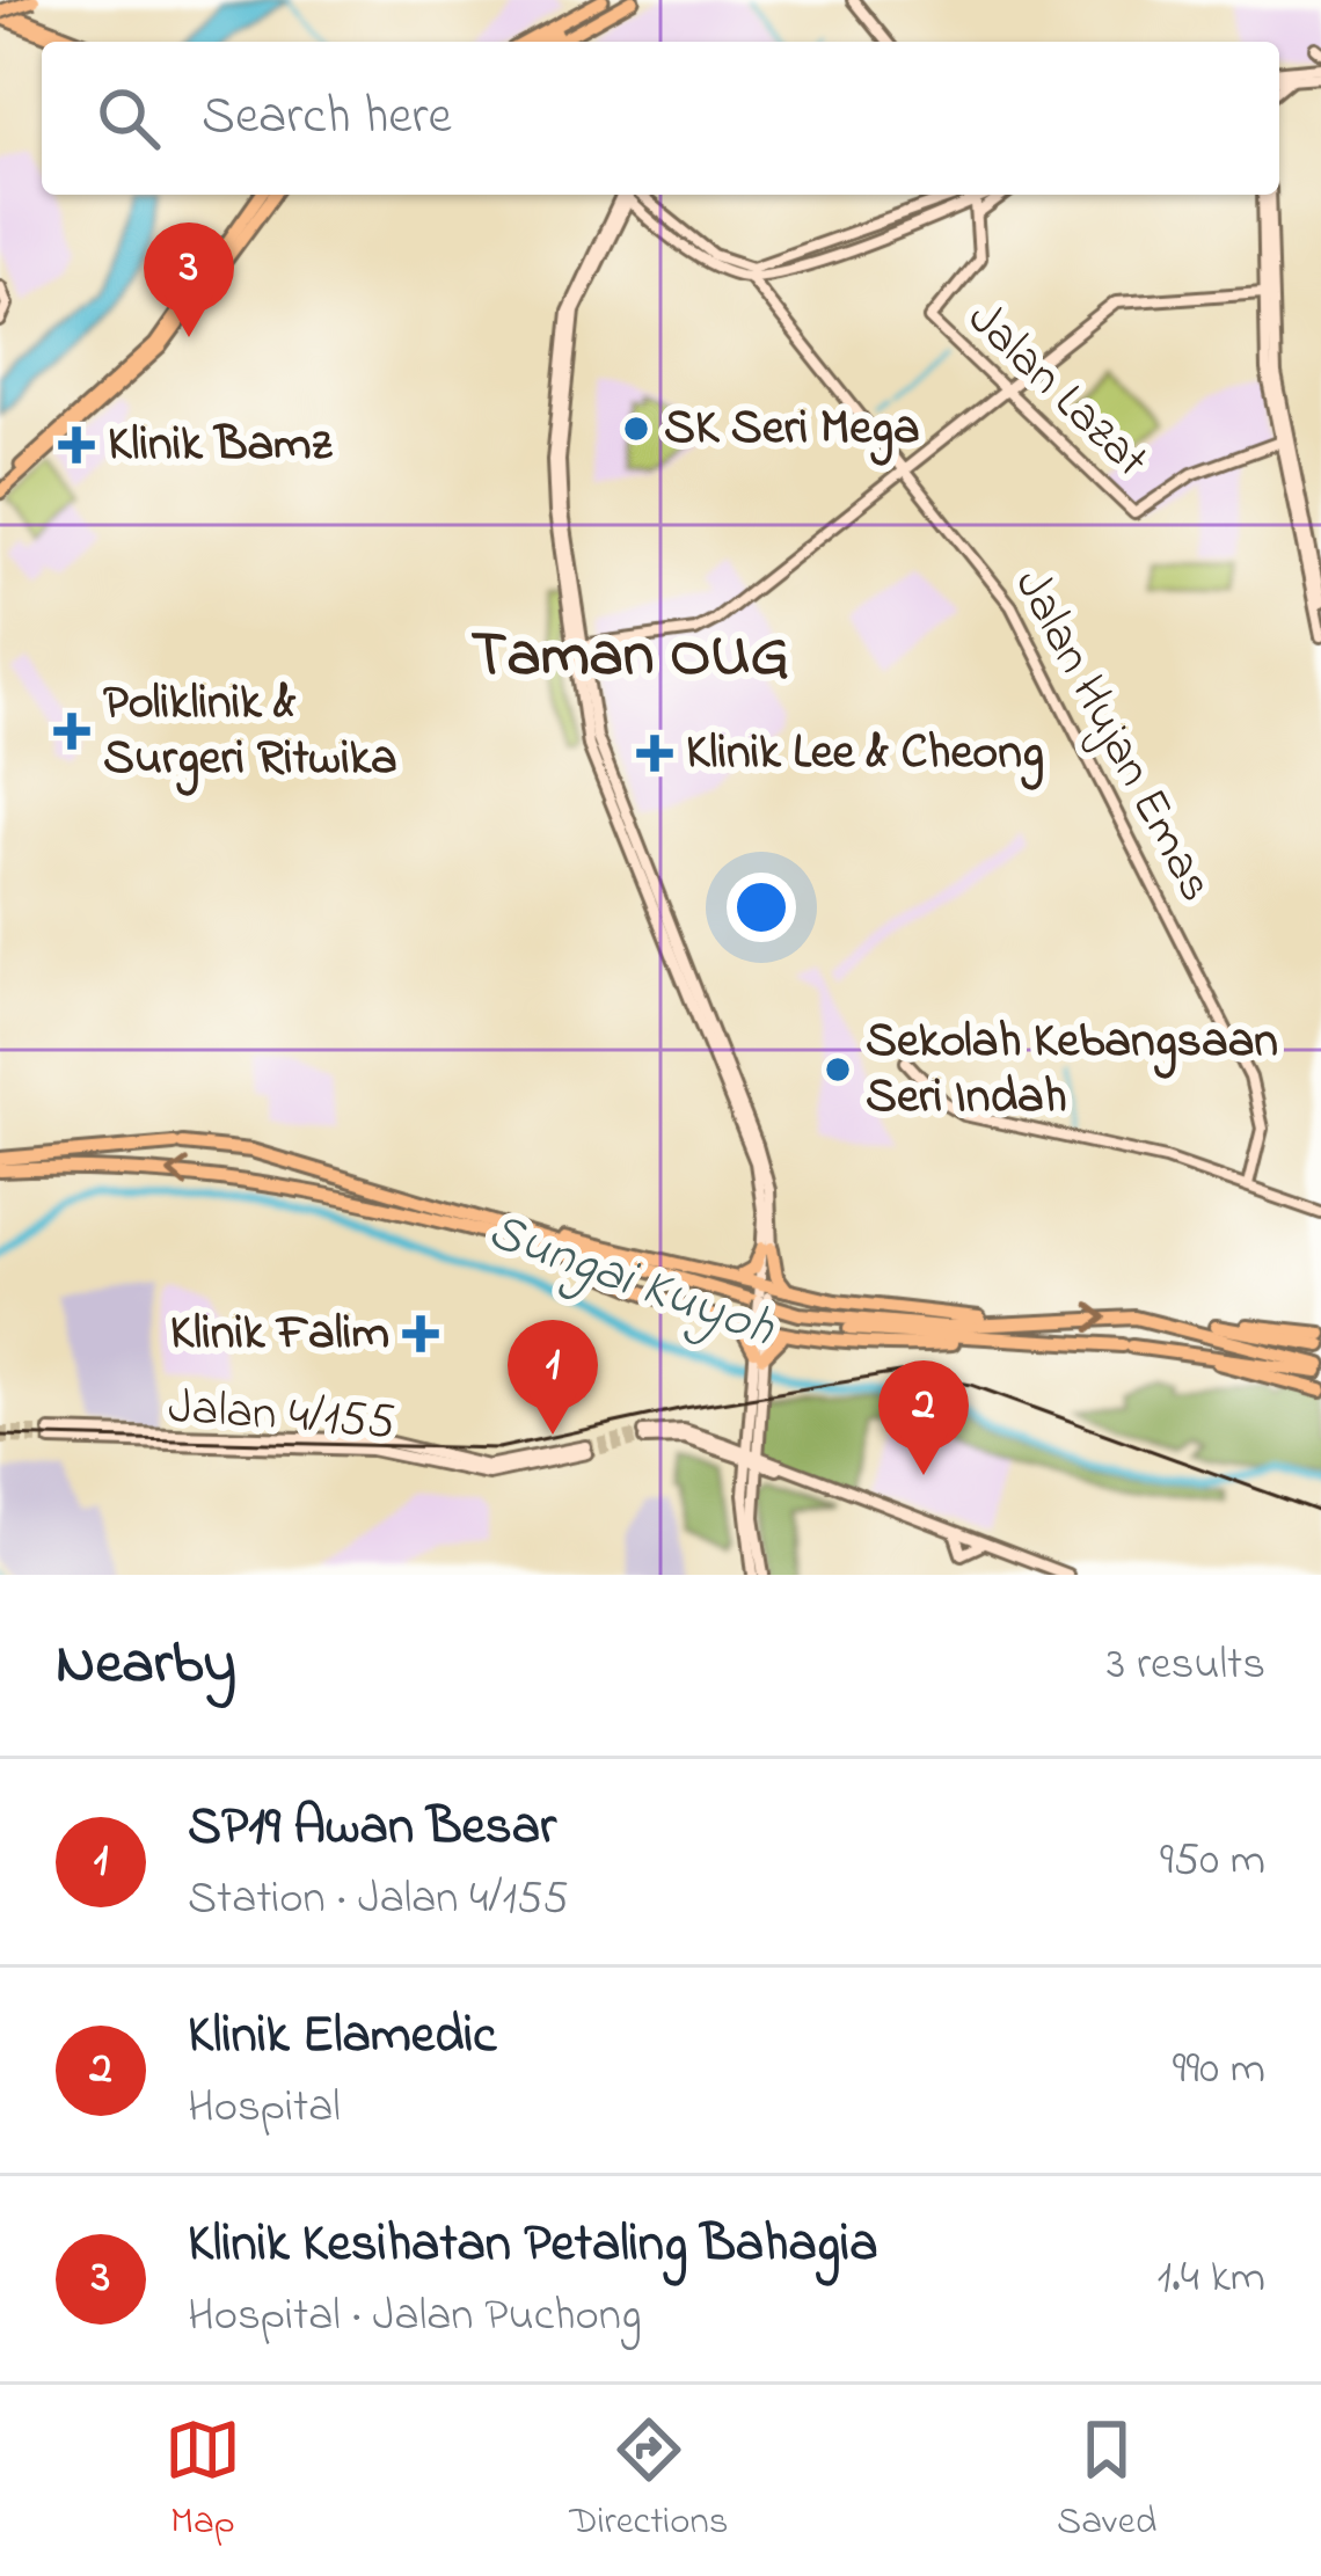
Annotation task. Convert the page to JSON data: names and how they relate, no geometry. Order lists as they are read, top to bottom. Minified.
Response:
{"streets":{"street":["Jalan Lazat","Jalan Hujan Emas","Jalan 4/155"]},"districts":["Taman OUG"],"water":["Sungai Kuyoh"],"places":{"other":["SK Seri Mega","Sekolah Kebangsaan Seri Indah"],"health":["Klinik Bamz","Poliklinik & Surgeri Ritwika","Klinik Lee & Cheong","Klinik Falim"]},"page":{"search":"Search here","pins":["3","1","2"],"heading":["Nearby","3 results"],"list":[{"mark":"1","name":"SP19 Awan Besar","note":"Station · Jalan 4/155","value":"950 m"},{"mark":"2","name":"Klinik Elamedic","note":"Hospital","value":"990 m"},{"mark":"3","name":"Klinik Kesihatan Petaling Bahagia","note":"Hospital · Jalan Puchong","value":"1.4 km"}],"nav":["Map","Directions","Saved"]}}
